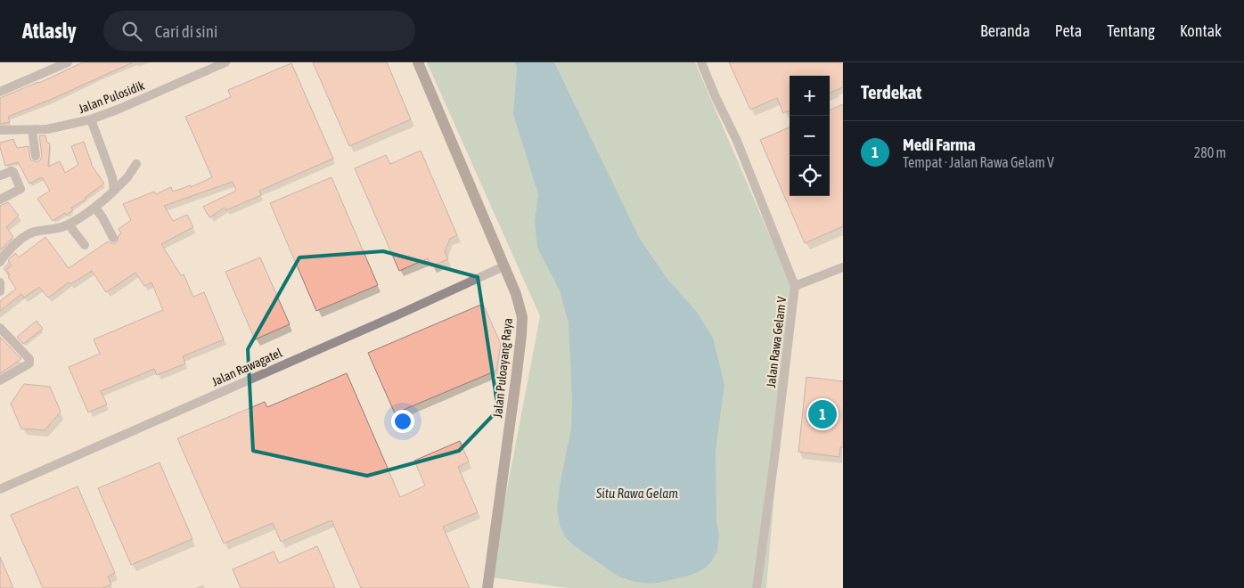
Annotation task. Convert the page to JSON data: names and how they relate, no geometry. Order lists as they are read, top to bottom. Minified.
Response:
{"streets":{"street":["Jalan Pulosidik","Jalan Rawa Gelam V","Jalan Rawagatel","Jalan Puloayang Raya"]},"crossings":[["Jalan Rawagatel","Jalan Puloayang Raya"]],"water":["Situ Rawa Gelam"],"page":{"header":"Atlasly","search":"Cari di sini","nav":["Beranda","Peta","Tentang","Kontak"],"heading":"Terdekat","map_buttons":["+","−"],"list":[{"mark":"1","name":"Medi Farma","note":"Tempat · Jalan Rawa Gelam V","value":"280 m"}],"pins":"1"}}
